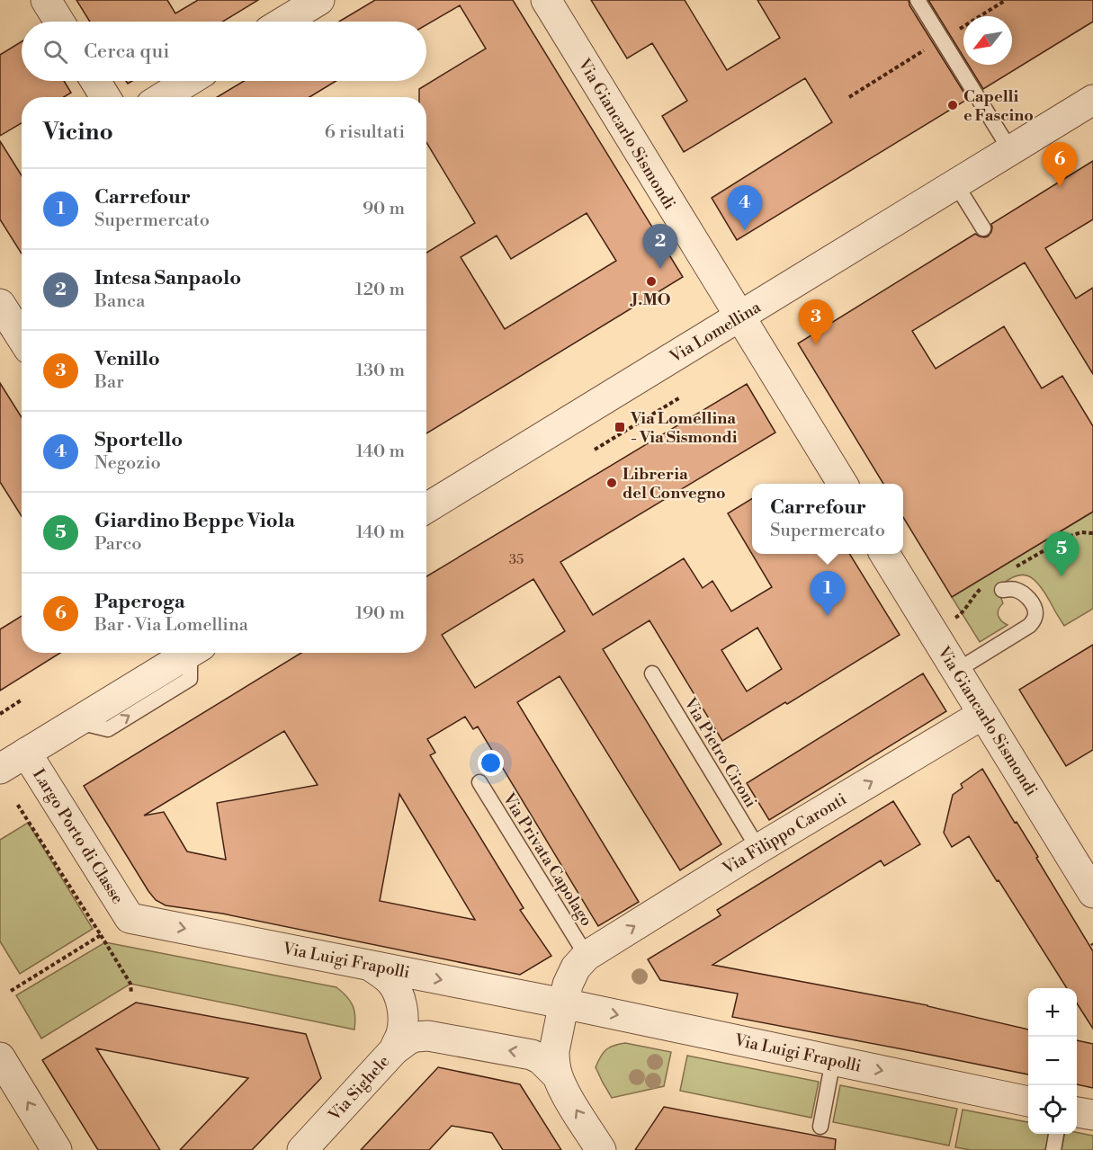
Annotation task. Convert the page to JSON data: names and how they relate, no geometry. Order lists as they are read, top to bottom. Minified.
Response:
{"streets":{"street":["Via Giancarlo Sismondi","Via Lomellina","Via Filippo Caronti","Largo Porto di Classe","Via Luigi Frapolli","Via Sighele"],"lane":["Via Pietro Cironi","Via Privata Capolago"]},"crossings":[["Via Giancarlo Sismondi","Via Lomellina"],["Via Giancarlo Sismondi","Via Filippo Caronti"],["Via Pietro Cironi","Via Filippo Caronti"],["Via Filippo Caronti","Via Privata Capolago"],["Largo Porto di Classe","Via Luigi Frapolli"]],"one_way":["Via Filippo Caronti","Via Luigi Frapolli"],"places":{"other":["Capelli e Fascino","J.MO","Libreria del Convegno"],"transit":["Via Lomellina - Via Sismondi"]},"house_numbers":["35"],"north":"bottom left","page":{"search":"Cerca qui","heading":["Vicino","6 risultati"],"pins":["6","4","2","3","5","1"],"list":[{"mark":"1","name":"Carrefour","note":"Supermercato","value":"90 m"},{"mark":"2","name":"Intesa Sanpaolo","note":"Banca","value":"120 m"},{"mark":"3","name":"Venillo","note":"Bar","value":"130 m"},{"mark":"4","name":"Sportello","note":"Negozio","value":"140 m"},{"mark":"5","name":"Giardino Beppe Viola","note":"Parco","value":"140 m"},{"mark":"6","name":"Paperoga","note":"Bar · Via Lomellina","value":"190 m"}],"popup":["Carrefour","Supermercato"],"map_buttons":["+","−"]}}
